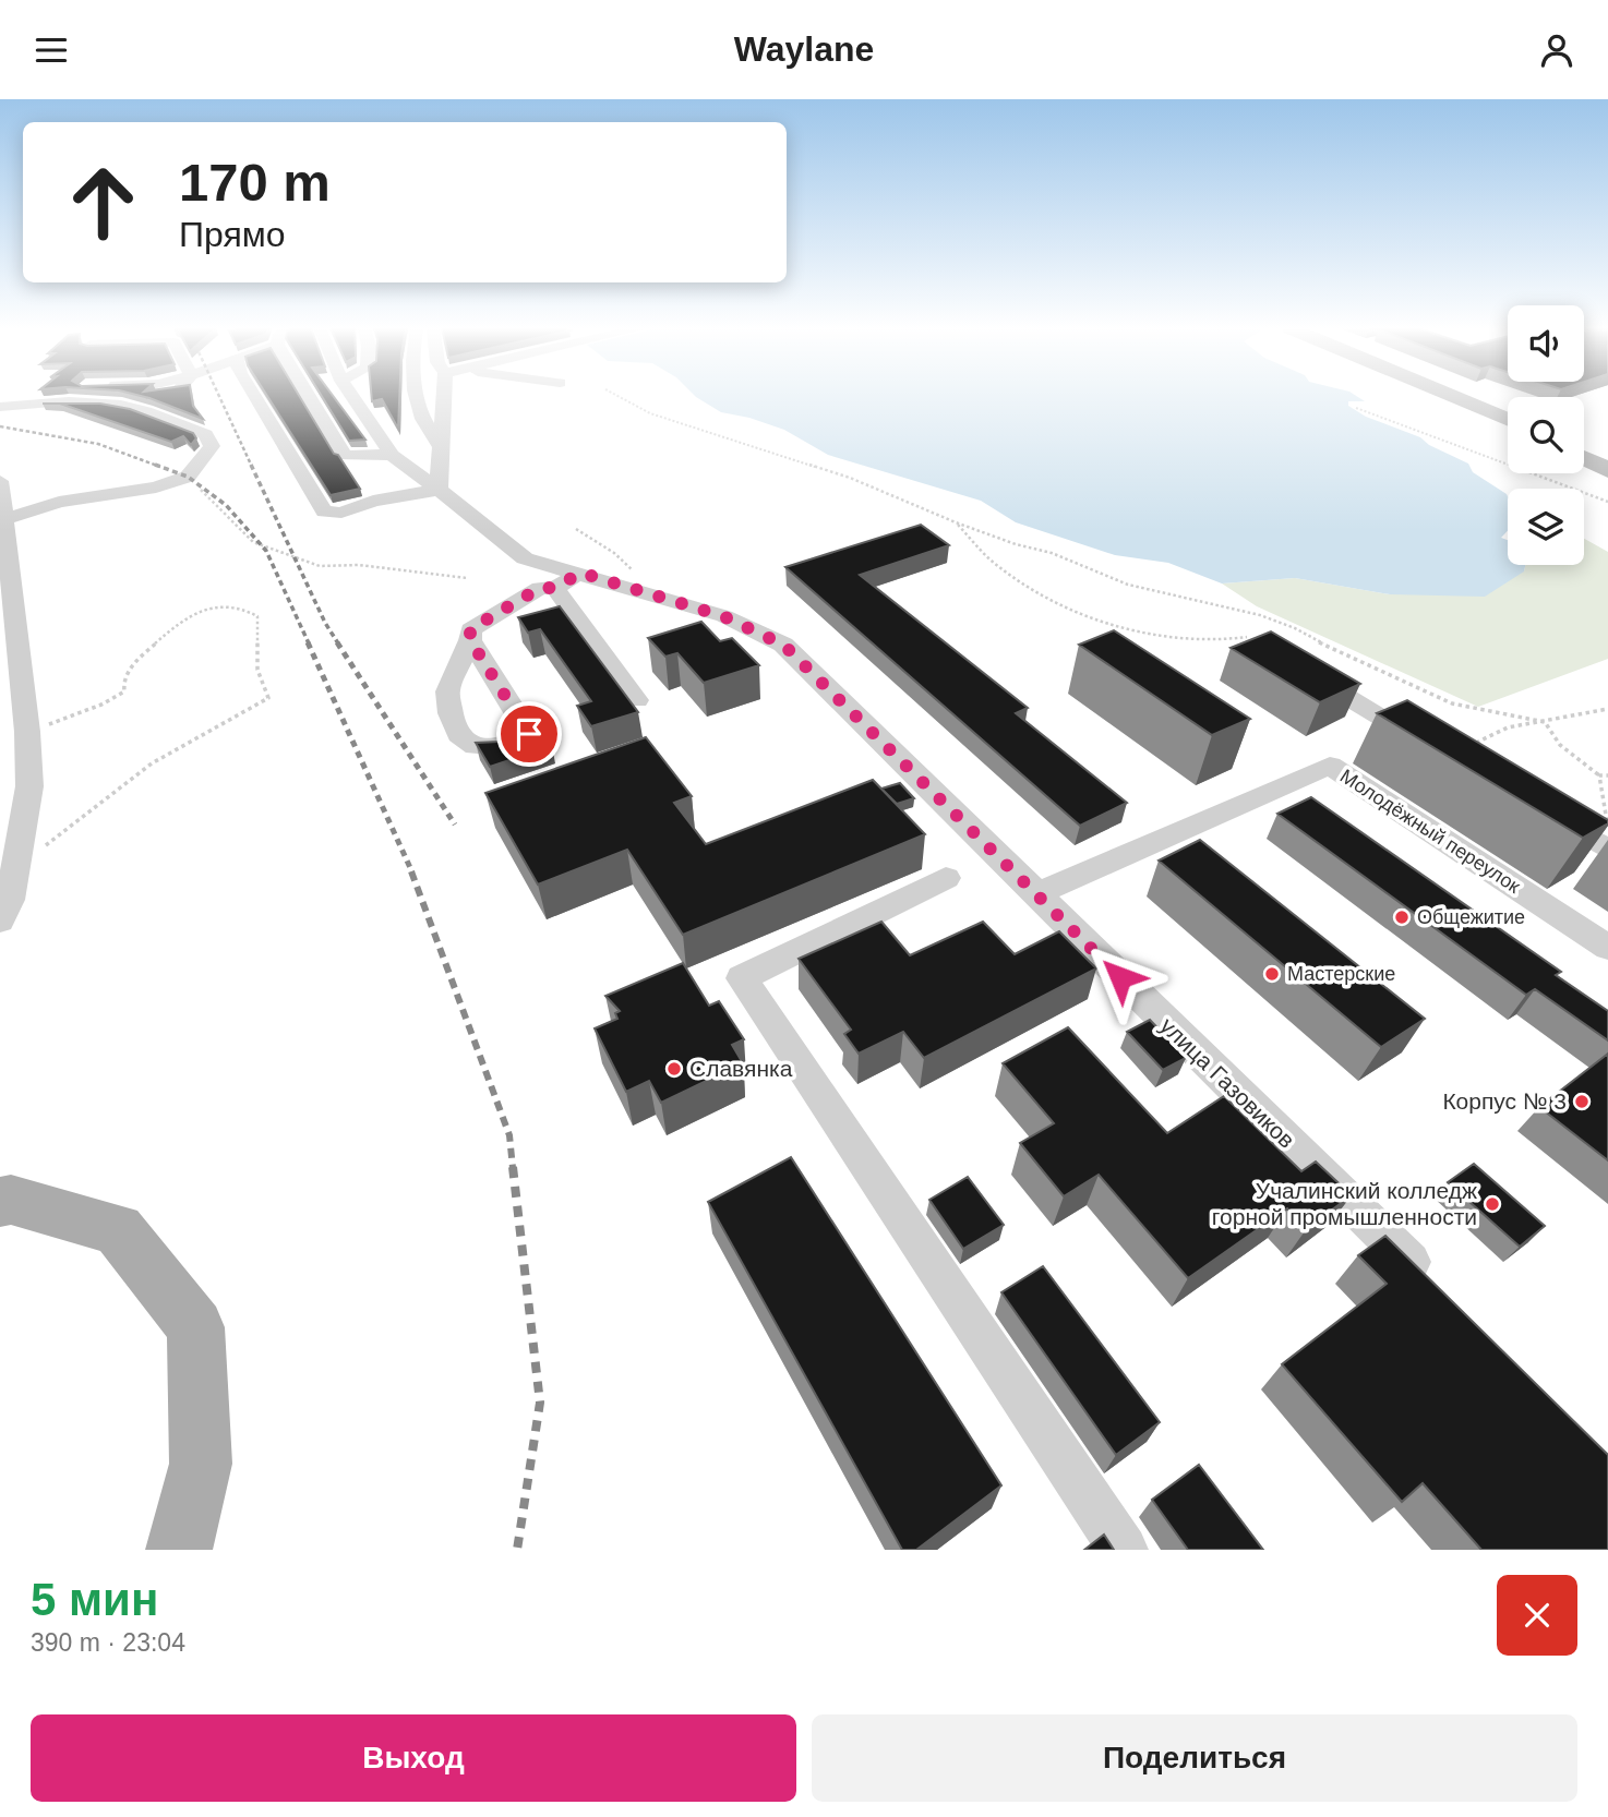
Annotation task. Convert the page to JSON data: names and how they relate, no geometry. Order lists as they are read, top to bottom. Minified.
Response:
{"streets":{"street":["Молодёжный переулок","улица Газовиков"]},"crossings":[["Молодёжный переулок","улица Газовиков"]],"places":["Общежитие","Мастерские","Славянка","Корпус № 3","Учалинский колледж горной промышленности"],"page":{"header":"Waylane","turn":["170 m","Прямо"],"heading":["5 мин","390 m · 23:04"],"buttons":["Выход","Поделиться"]}}
